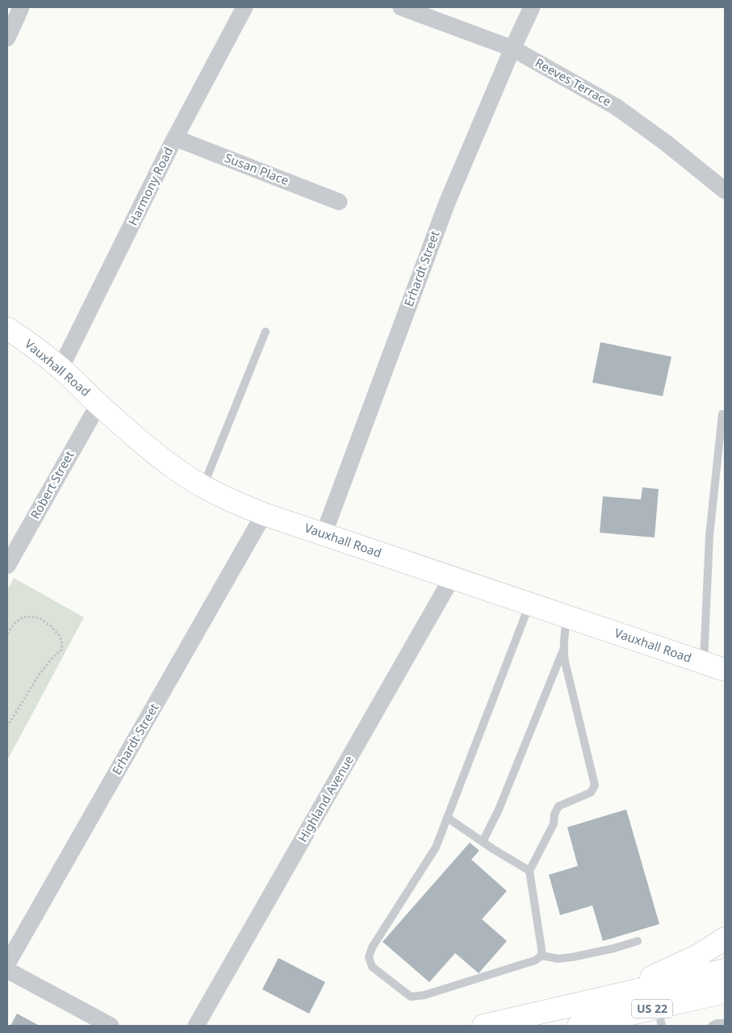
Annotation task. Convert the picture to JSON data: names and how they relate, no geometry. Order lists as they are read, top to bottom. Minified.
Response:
{"streets":{"main road":["Vauxhall Road","US 22"],"street":["Reeves Terrace","Susan Place","Harmony Road","Erhardt Street","Robert Street","Highland Avenue"]},"crossings":[["Reeves Terrace","Erhardt Street"],["Susan Place","Harmony Road"],["Harmony Road","Vauxhall Road"],["Erhardt Street","Vauxhall Road"],["Vauxhall Road","Robert Street"],["Vauxhall Road","Highland Avenue"]]}
